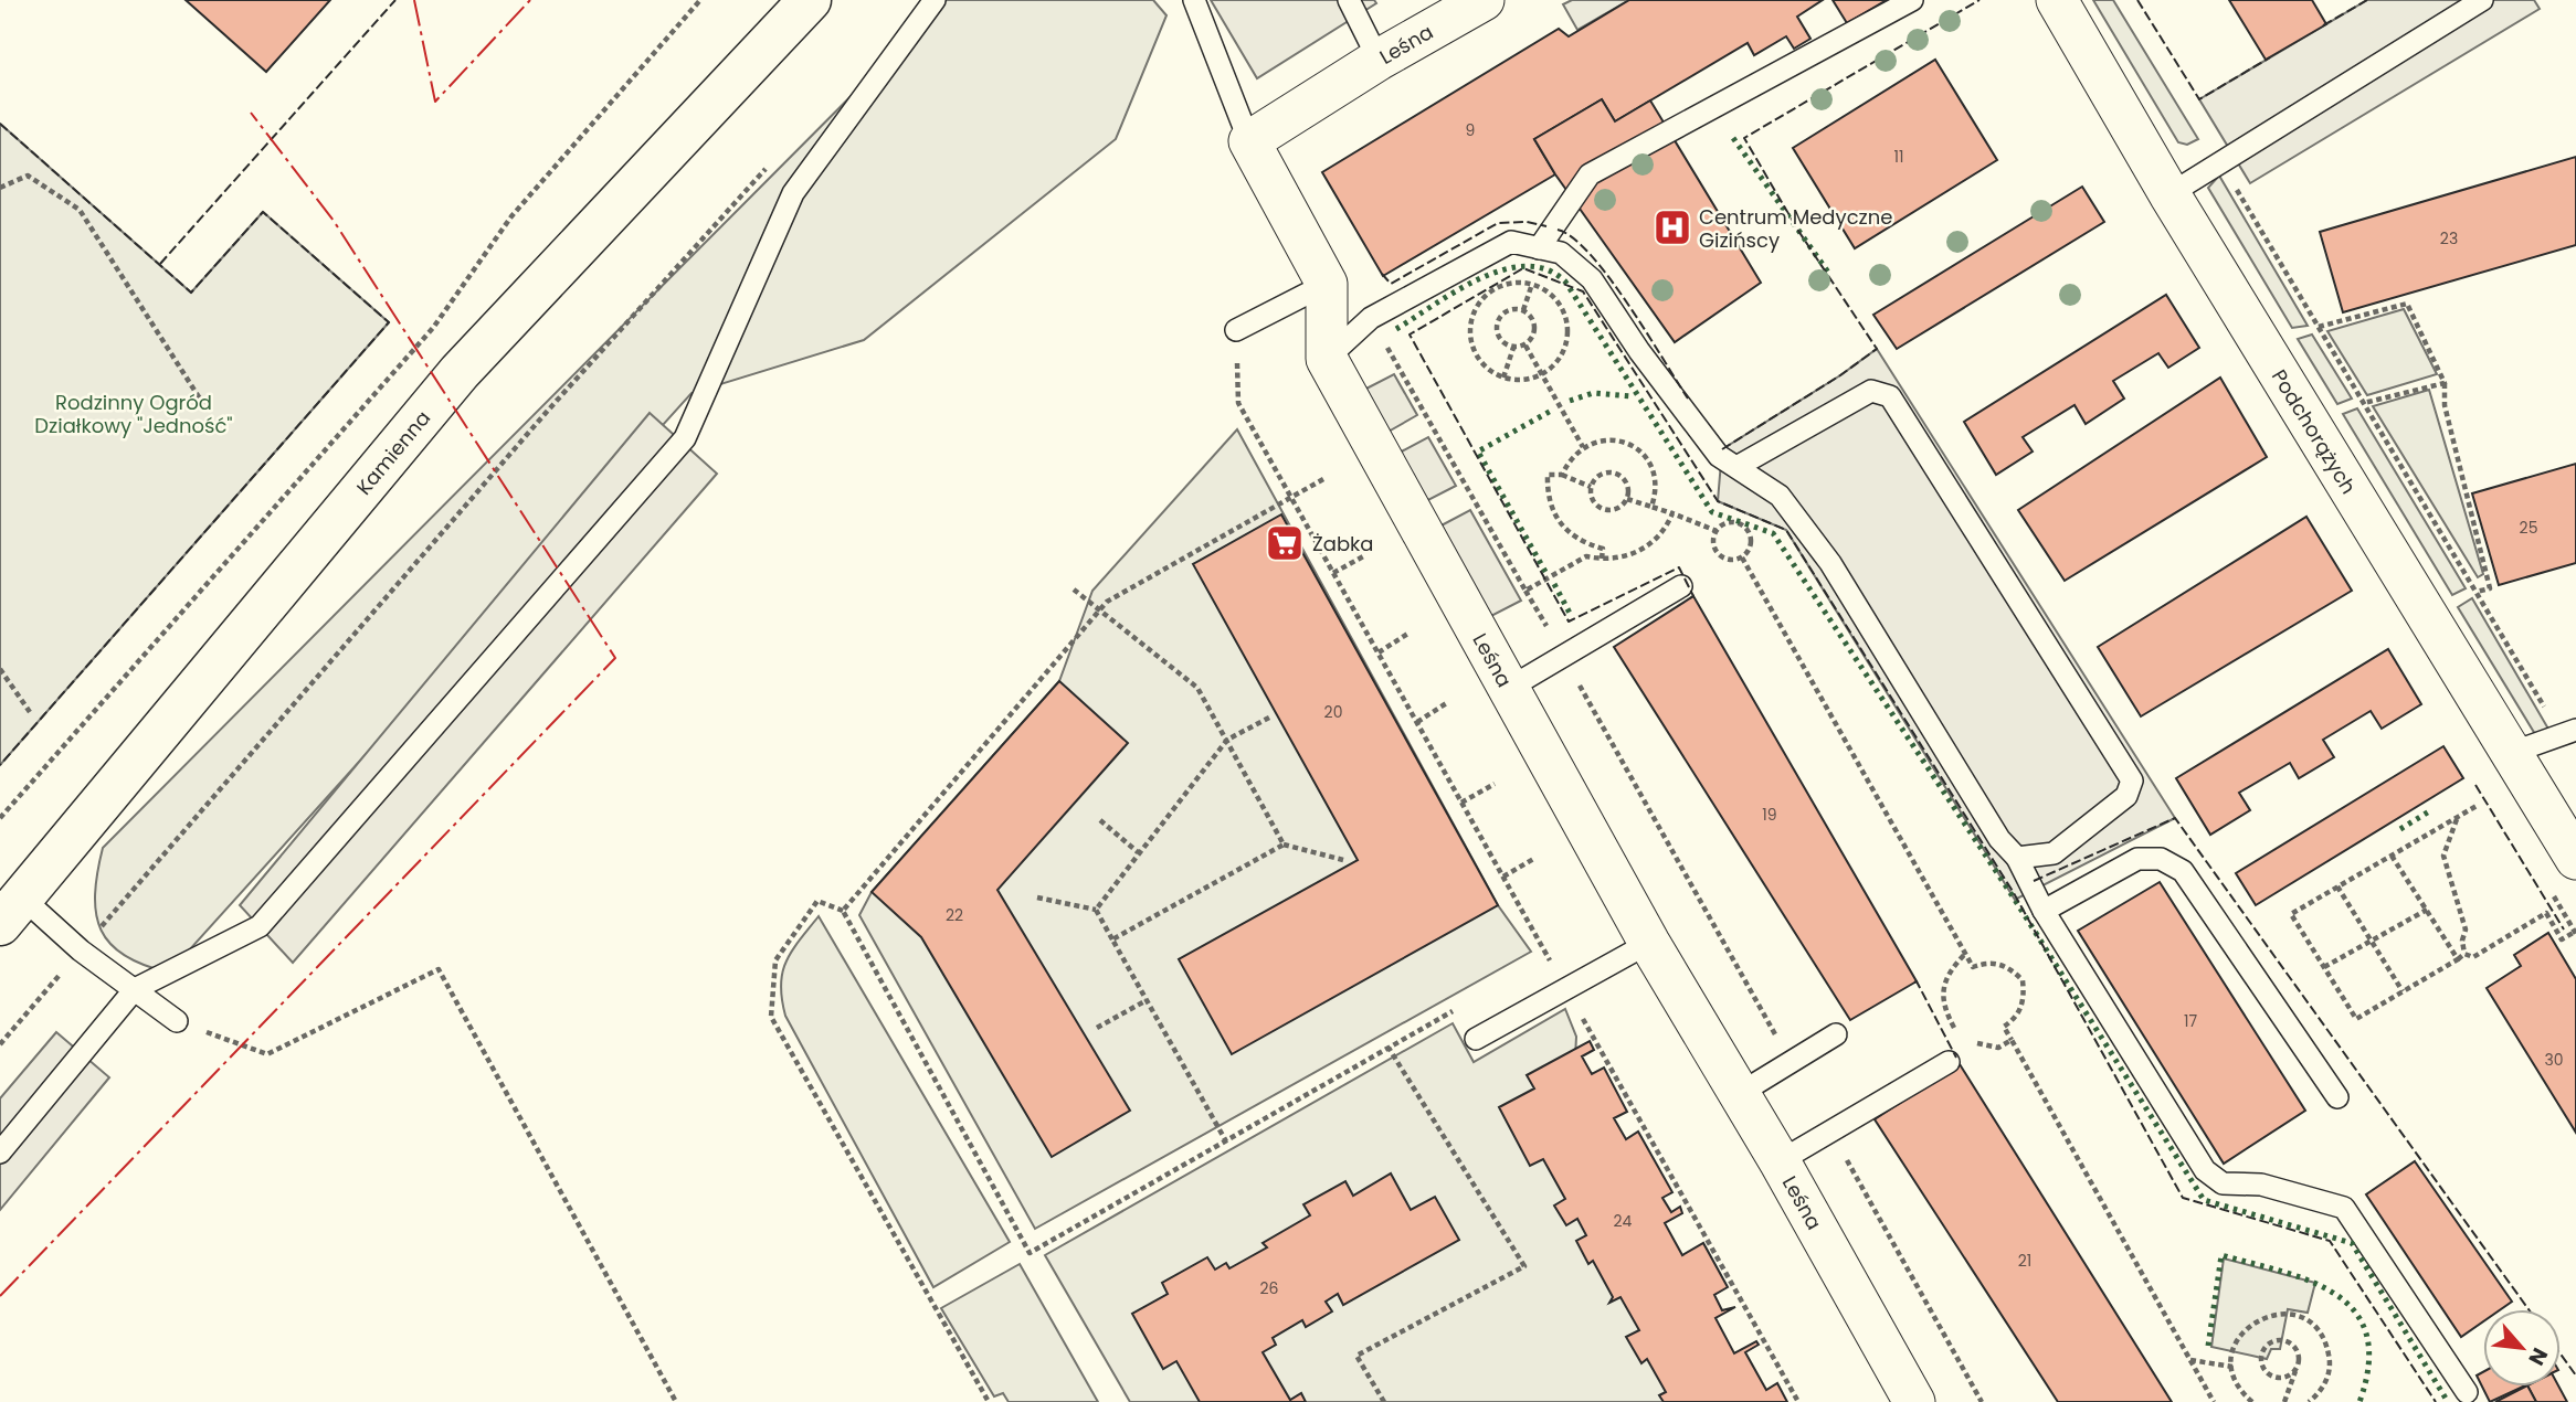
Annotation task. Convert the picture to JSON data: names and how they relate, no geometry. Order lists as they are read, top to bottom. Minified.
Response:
{"streets":{"main road":["Kamienna"],"street":["Leśna","Podchorążych"]},"parks":["Rodzinny Ogród Działkowy \"Jedność\""],"places":{"hospital":["Centrum Medyczne Gizińscy"],"supermarket":["Żabka"]},"house_numbers":["9","11","23","25","20","19","22","17","30","24","21","26"],"north":"bottom right"}
